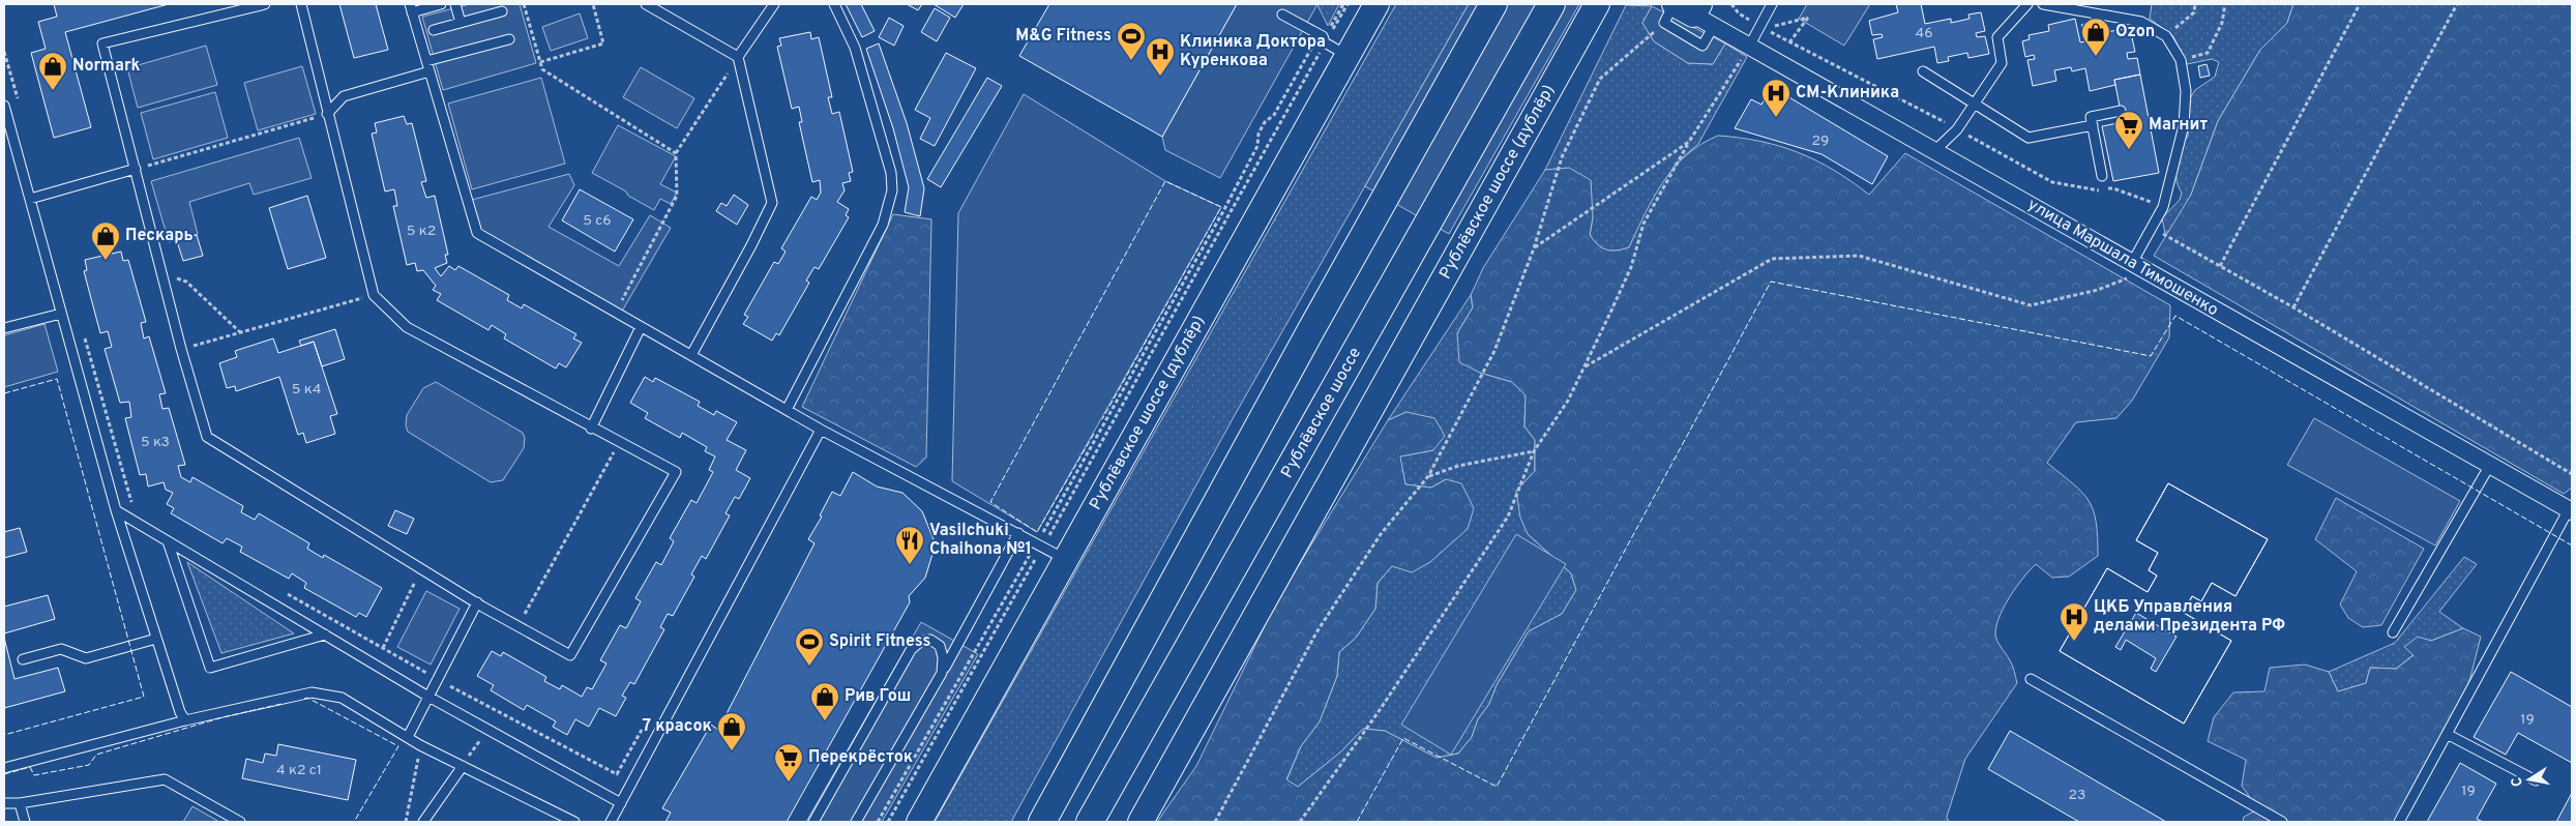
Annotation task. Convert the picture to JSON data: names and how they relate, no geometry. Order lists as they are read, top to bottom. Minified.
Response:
{"streets":{"main road":["Рублёвское шоссе (дублёр)","Рублёвское шоссе"],"street":["улица Маршала Тимошенко"]},"places":{"shop":["Ozon","Normark","Пескарь","Рив Гош","7 красок"],"sports":["M&G Fitness","Spirit Fitness"],"hospital":["Клиника Доктора Куренкова","СМ-Клиника","ЦКБ Управления делами Президента РФ"],"supermarket":["Магнит","Перекрёсток"],"restaurant":["Vasilchuki Chaihona №1"]},"house_numbers":["46","29","5 с6","5 к2","5 к4","5 к3","19","4 к2 с1","19","23"],"north":"left"}
